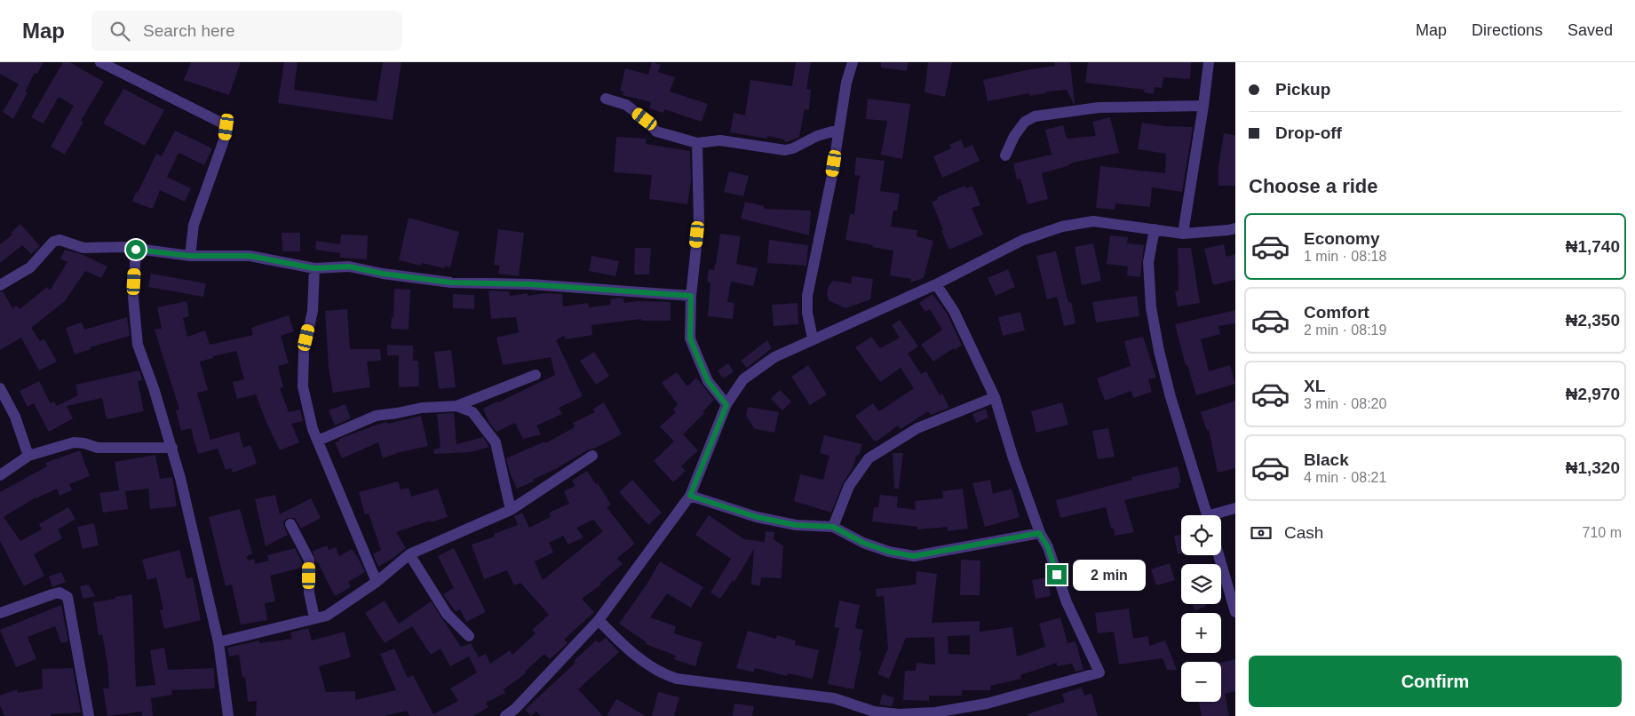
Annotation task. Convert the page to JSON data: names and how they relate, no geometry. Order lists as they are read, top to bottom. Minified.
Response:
{"page":{"header":"Map","search":"Search here","nav":["Map","Directions","Saved"],"banner":["Pickup","Drop-off"],"heading":"Choose a ride","list":[{"name":"Economy","note":"1 min · 08:18","value":"₦1,740"},{"name":"Comfort","note":"2 min · 08:19","value":"₦2,350"},{"name":"XL","note":"3 min · 08:20","value":"₦2,970"},{"name":"Black","note":"4 min · 08:21","value":"₦1,320"}],"pay":["Cash","710 m"],"map_buttons":["+","−"],"bubble":"2 min","buttons":"Confirm"}}
